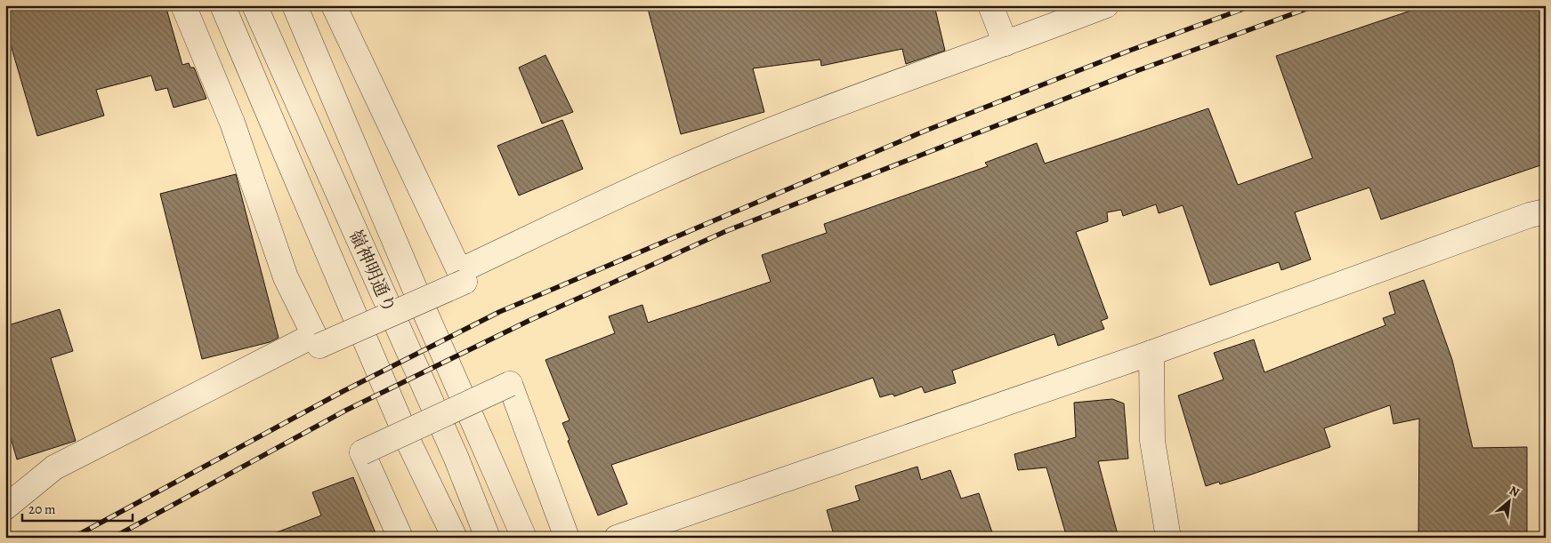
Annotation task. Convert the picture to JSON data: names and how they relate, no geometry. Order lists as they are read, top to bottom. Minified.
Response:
{"streets":{"street":["嶺神明通り"]},"scale_bar":"20 m","north":"top right"}
